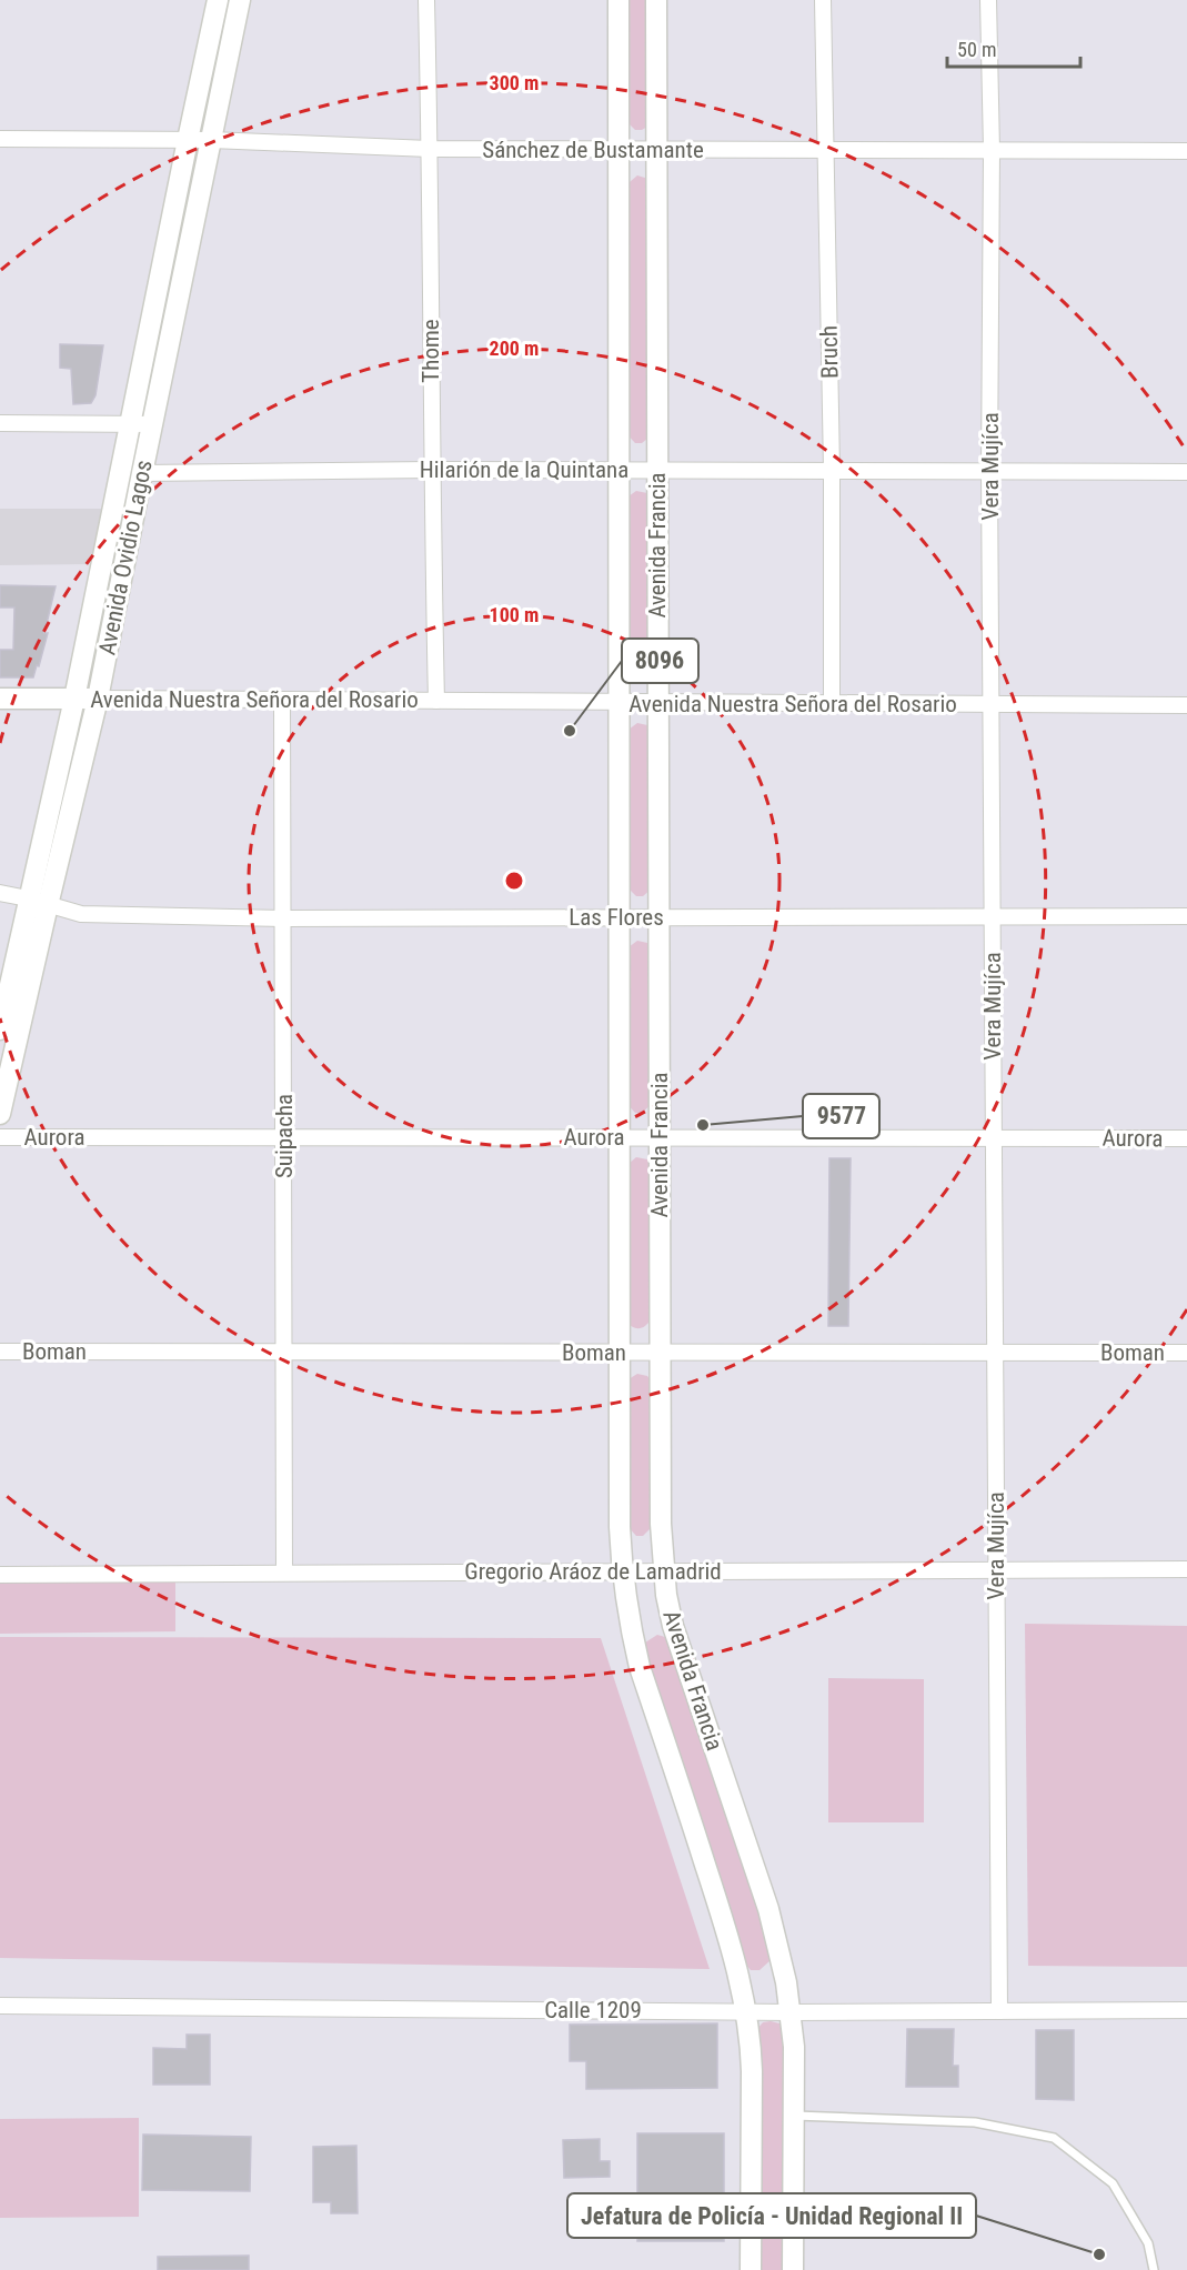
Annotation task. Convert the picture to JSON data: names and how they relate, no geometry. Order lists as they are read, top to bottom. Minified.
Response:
{"streets":{"street":["Sánchez de Bustamante","Thome","Bruch","Vera Mujíca","Hilarión de la Quintana","Avenida Francia","Avenida Ovidio Lagos","Avenida Nuestra Señora del Rosario","Las Flores","Suipacha","Aurora","Boman","Gregorio Aráoz de Lamadrid","Calle 1209"]},"crossings":[["Sánchez de Bustamante","Thome"],["Sánchez de Bustamante","Bruch"],["Sánchez de Bustamante","Vera Mujíca"],["Sánchez de Bustamante","Avenida Francia"],["Sánchez de Bustamante","Avenida Ovidio Lagos"],["Thome","Hilarión de la Quintana"],["Thome","Avenida Nuestra Señora del Rosario"],["Bruch","Hilarión de la Quintana"],["Bruch","Avenida Nuestra Señora del Rosario"],["Vera Mujíca","Hilarión de la Quintana"],["Vera Mujíca","Avenida Nuestra Señora del Rosario"],["Vera Mujíca","Las Flores"],["Vera Mujíca","Aurora"],["Vera Mujíca","Boman"],["Vera Mujíca","Gregorio Aráoz de Lamadrid"],["Vera Mujíca","Calle 1209"],["Hilarión de la Quintana","Avenida Francia"],["Hilarión de la Quintana","Avenida Ovidio Lagos"],["Avenida Francia","Avenida Nuestra Señora del Rosario"],["Avenida Francia","Las Flores"],["Avenida Francia","Aurora"],["Avenida Francia","Boman"],["Avenida Francia","Gregorio Aráoz de Lamadrid"],["Avenida Francia","Calle 1209"],["Avenida Ovidio Lagos","Avenida Nuestra Señora del Rosario"],["Avenida Ovidio Lagos","Las Flores"],["Avenida Nuestra Señora del Rosario","Suipacha"],["Las Flores","Suipacha"],["Suipacha","Aurora"],["Suipacha","Boman"],["Suipacha","Gregorio Aráoz de Lamadrid"]],"places":["8096","9577","Jefatura de Policía - Unidad Regional II"],"scale_bar":"50 m","rings":["300 m","200 m","100 m"]}
